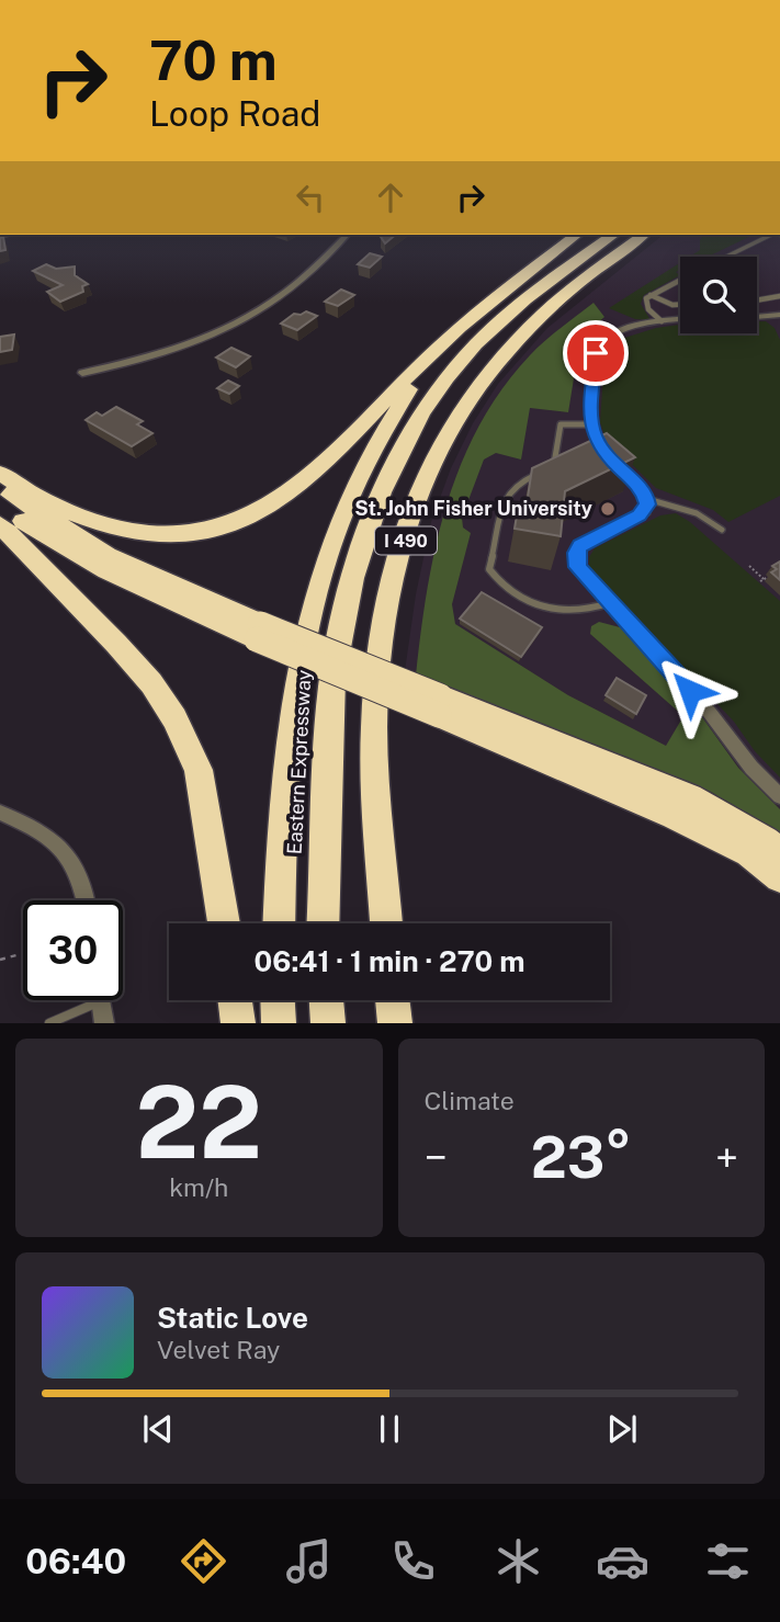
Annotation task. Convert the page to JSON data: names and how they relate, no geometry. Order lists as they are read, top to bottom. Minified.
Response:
{"streets":{"highway":["I 490","Eastern Expressway"]},"places":["St. John Fisher University"],"page":{"turn":["70 m","Loop Road"],"limit":"30","trip":"06:41 · 1 min · 270 m","tile":[["22","km/h"],"Climate"],"heat":["−","23°","+"],"song":["Static Love","Velvet Ray"],"tabs":"06:40"}}
